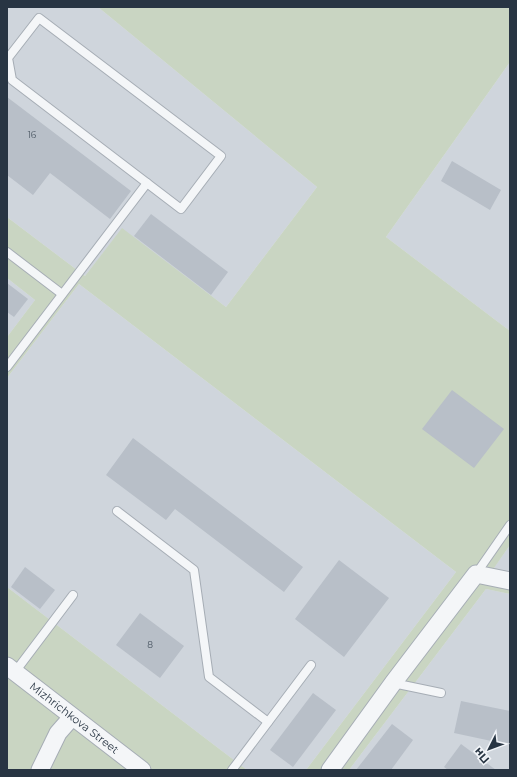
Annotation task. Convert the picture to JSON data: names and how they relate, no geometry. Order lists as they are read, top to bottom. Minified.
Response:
{"streets":{"street":["Mizhrichkova Street"]},"house_numbers":["16","8"],"north":"bottom left"}
